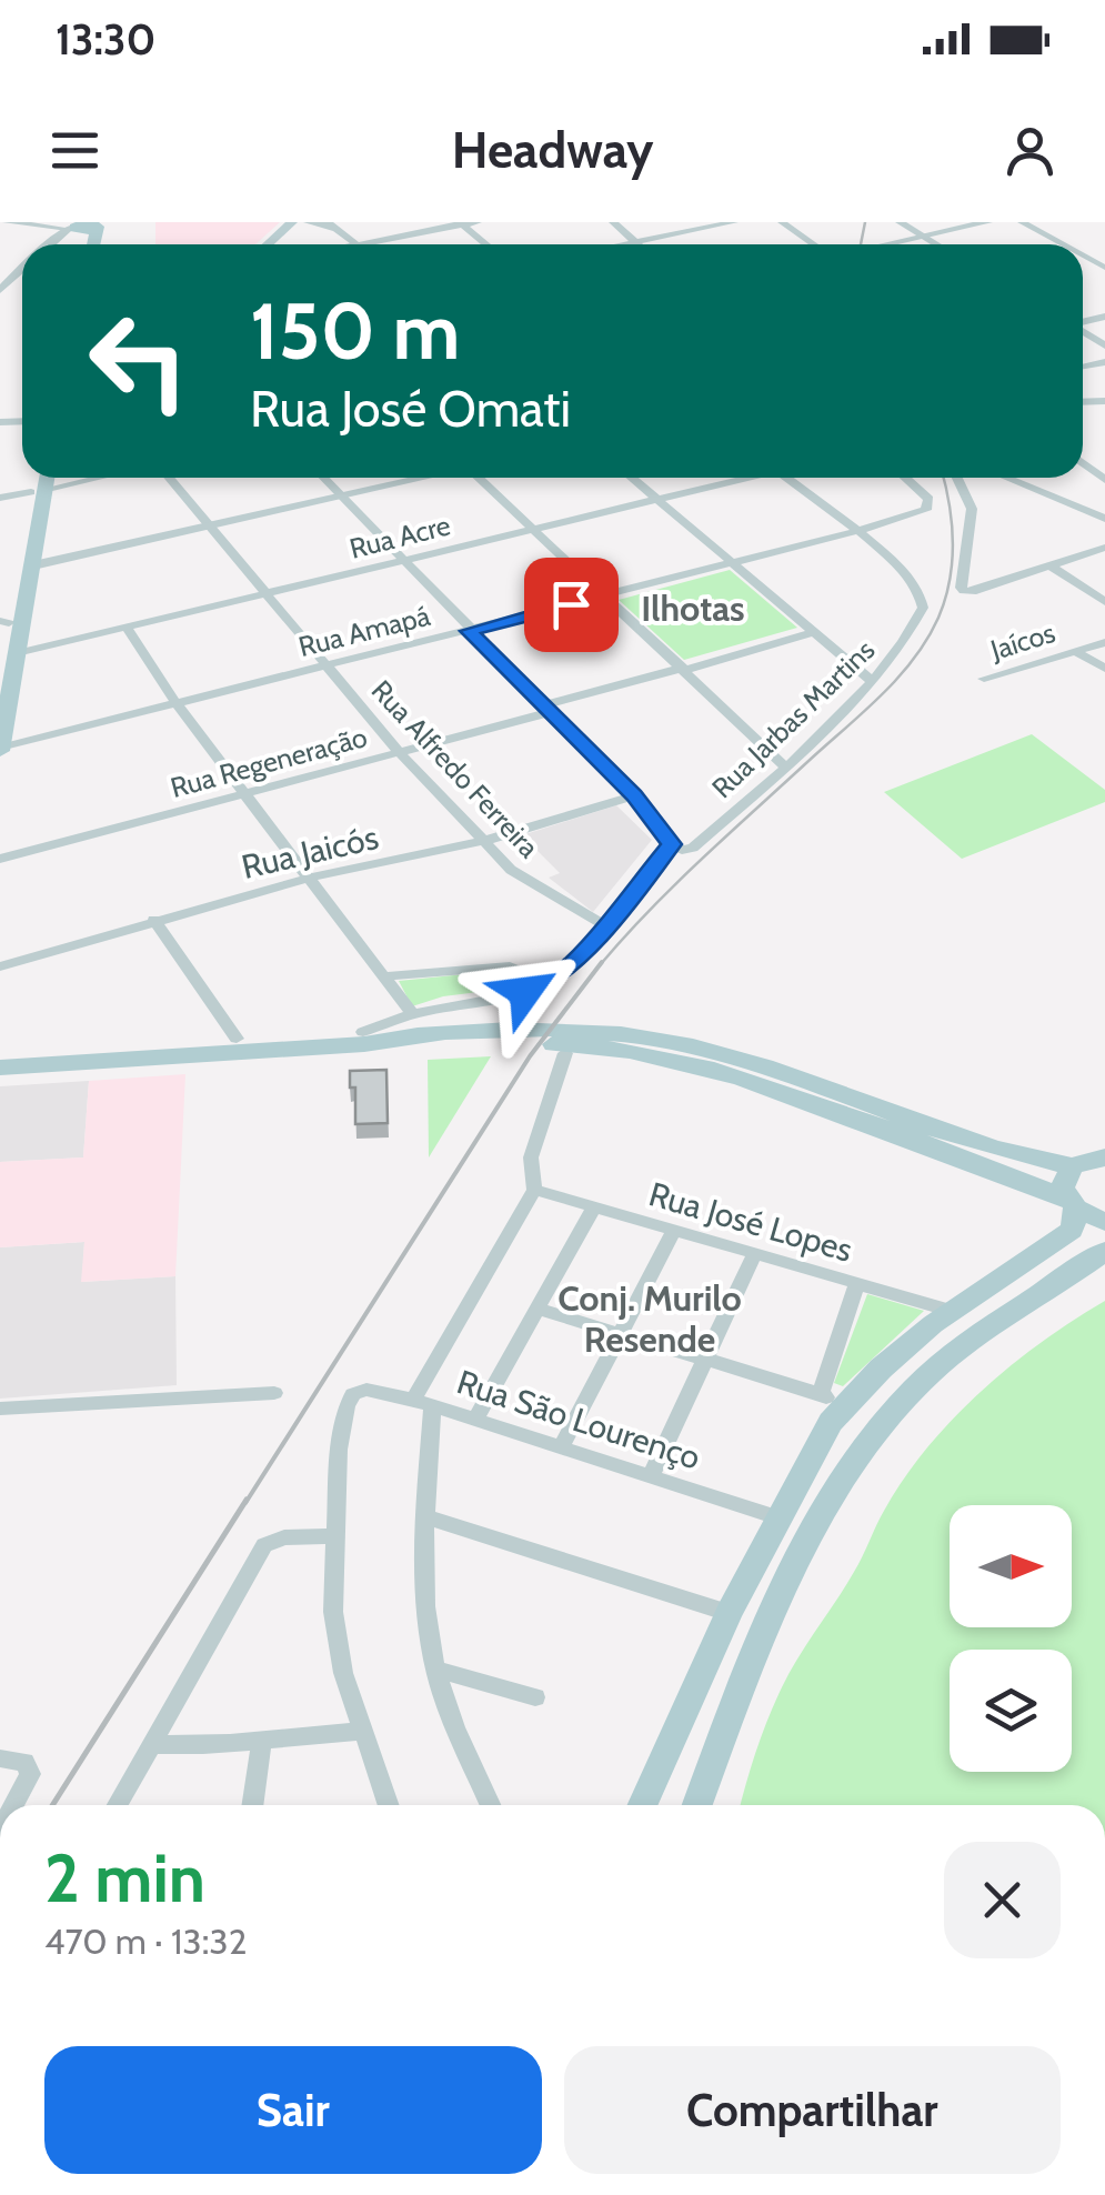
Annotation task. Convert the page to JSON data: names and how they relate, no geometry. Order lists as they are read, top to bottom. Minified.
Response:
{"streets":{"street":["Rua Acre","Rua Amapá","Jaícos","Rua Jarbas Martins","Rua Regeneração","Rua Alfredo Ferreira","Rua Jaicós","Rua José Lopes","Rua São Lourenço"]},"crossings":[["Rua Acre","Rua Alfredo Ferreira"],["Rua Amapá","Rua Jarbas Martins"],["Rua Amapá","Rua Alfredo Ferreira"],["Rua Regeneração","Rua Alfredo Ferreira"],["Rua Alfredo Ferreira","Rua Jaicós"]],"districts":["Ilhotas","Conj. Murilo Resende"],"north":"right","page":{"status":"13:30","header":"Headway","turn":["150 m","Rua José Omati"],"heading":["2 min","470 m · 13:32"],"buttons":["Sair","Compartilhar"]}}
